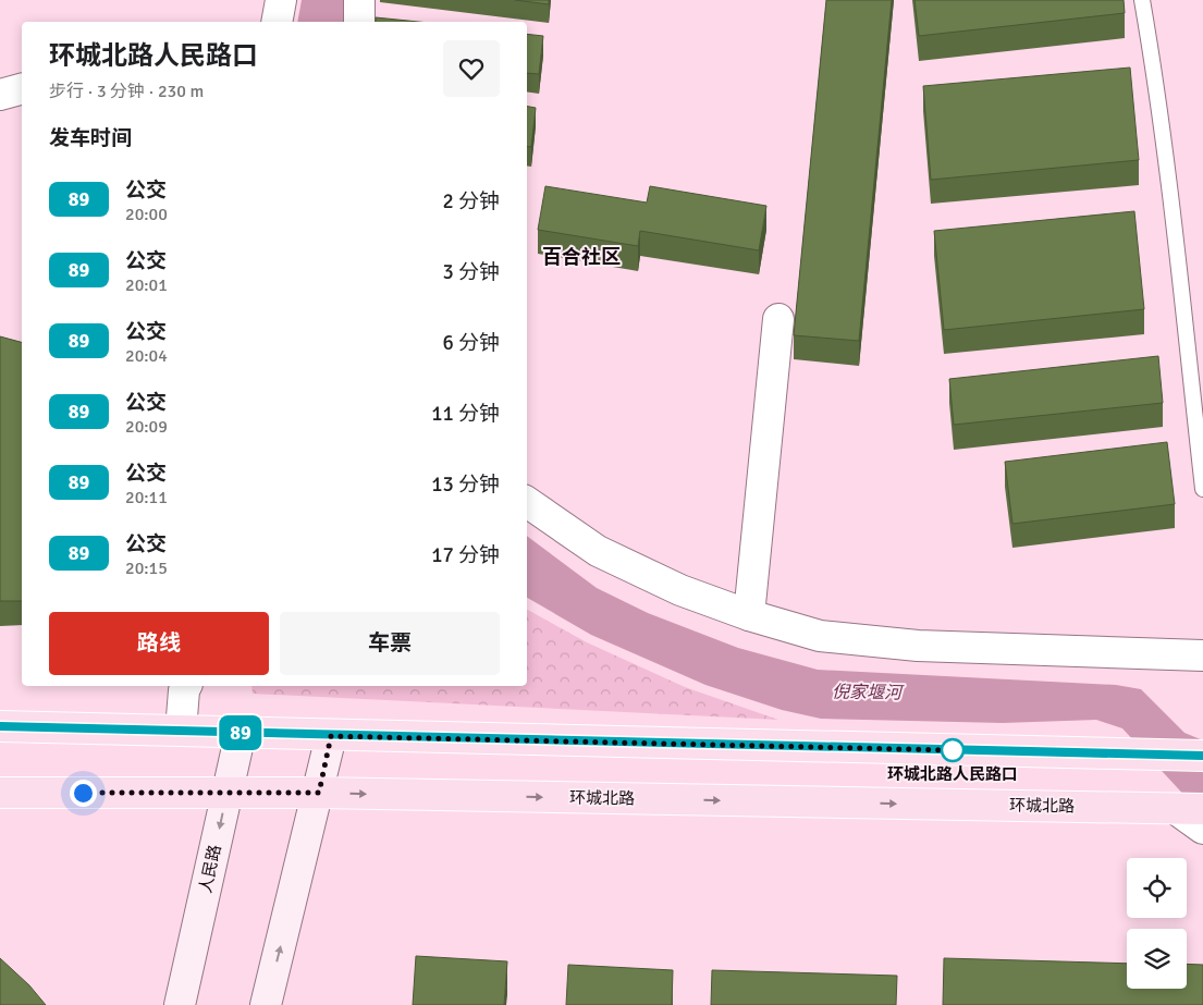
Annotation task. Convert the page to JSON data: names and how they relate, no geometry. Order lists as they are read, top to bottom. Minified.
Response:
{"streets":{"main road":["环城北路","人民路"]},"crossings":[["环城北路","人民路"]],"districts":["百合社区"],"water":["倪家堰河"],"places":["环城北路人民路口"],"lines":["bus line 89"],"page":{"on_map":"89","heading":[["环城北路人民路口","步行 · 3 分钟 · 230 m"],"发车时间"],"list":[{"mark":"89","name":"公交","note":"20:00","value":"2 分钟"},{"mark":"89","name":"公交","note":"20:01","value":"3 分钟"},{"mark":"89","name":"公交","note":"20:04","value":"6 分钟"},{"mark":"89","name":"公交","note":"20:09","value":"11 分钟"},{"mark":"89","name":"公交","note":"20:11","value":"13 分钟"},{"mark":"89","name":"公交","note":"20:15","value":"17 分钟"}],"buttons":["路线","车票"]}}
